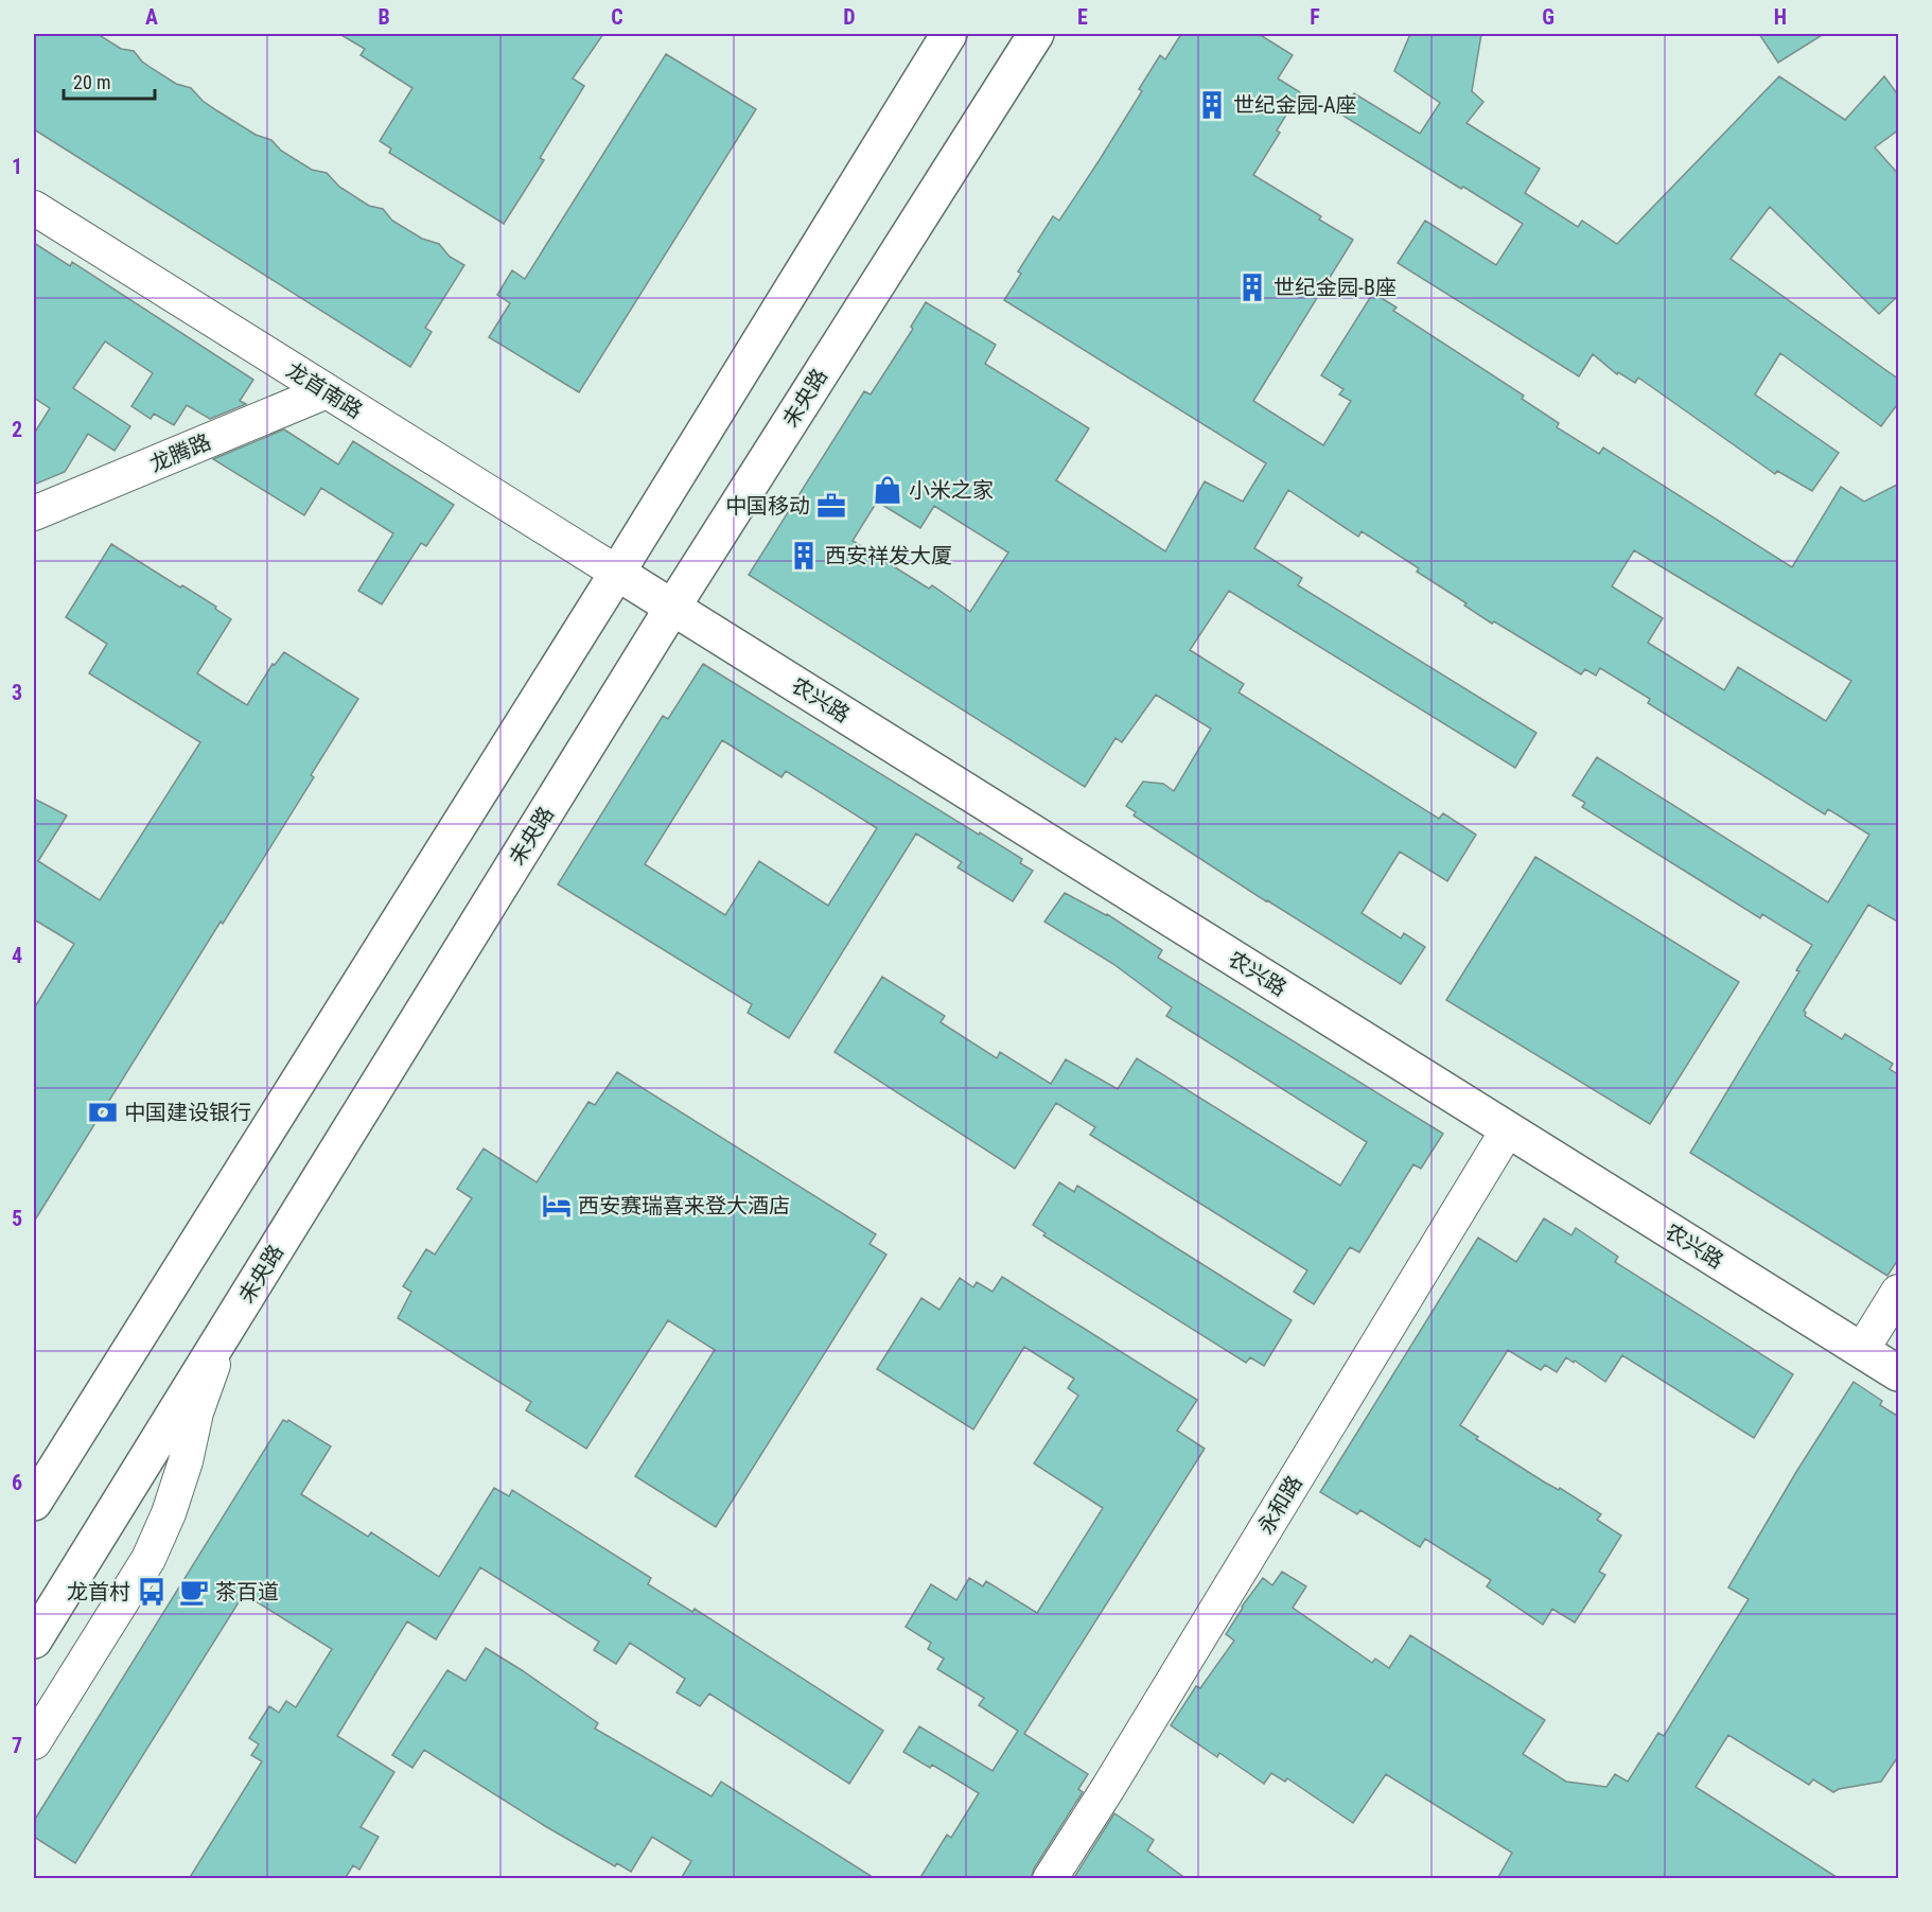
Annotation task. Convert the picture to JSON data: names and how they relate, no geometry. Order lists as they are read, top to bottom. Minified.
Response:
{"streets":{"main road":["未央路","农兴路"],"street":["龙首南路","龙腾路","永和路"]},"crossings":[["龙首南路","龙腾路"],["龙首南路","农兴路"],["未央路","农兴路"],["农兴路","永和路"]],"places":{"building":["世纪金园-A座","世纪金园-B座","西安祥发大厦"],"shop":["小米之家"],"office":["中国移动"],"bank":["中国建设银行"],"hotel":["西安赛瑞喜来登大酒店"],"bus stop":["龙首村"],"cafe":["茶百道"]},"scale_bar":"20 m","grid":{"columns":["A","B","C","D","E","F","G","H"],"rows":["1","2","3","4","5","6","7"]}}
